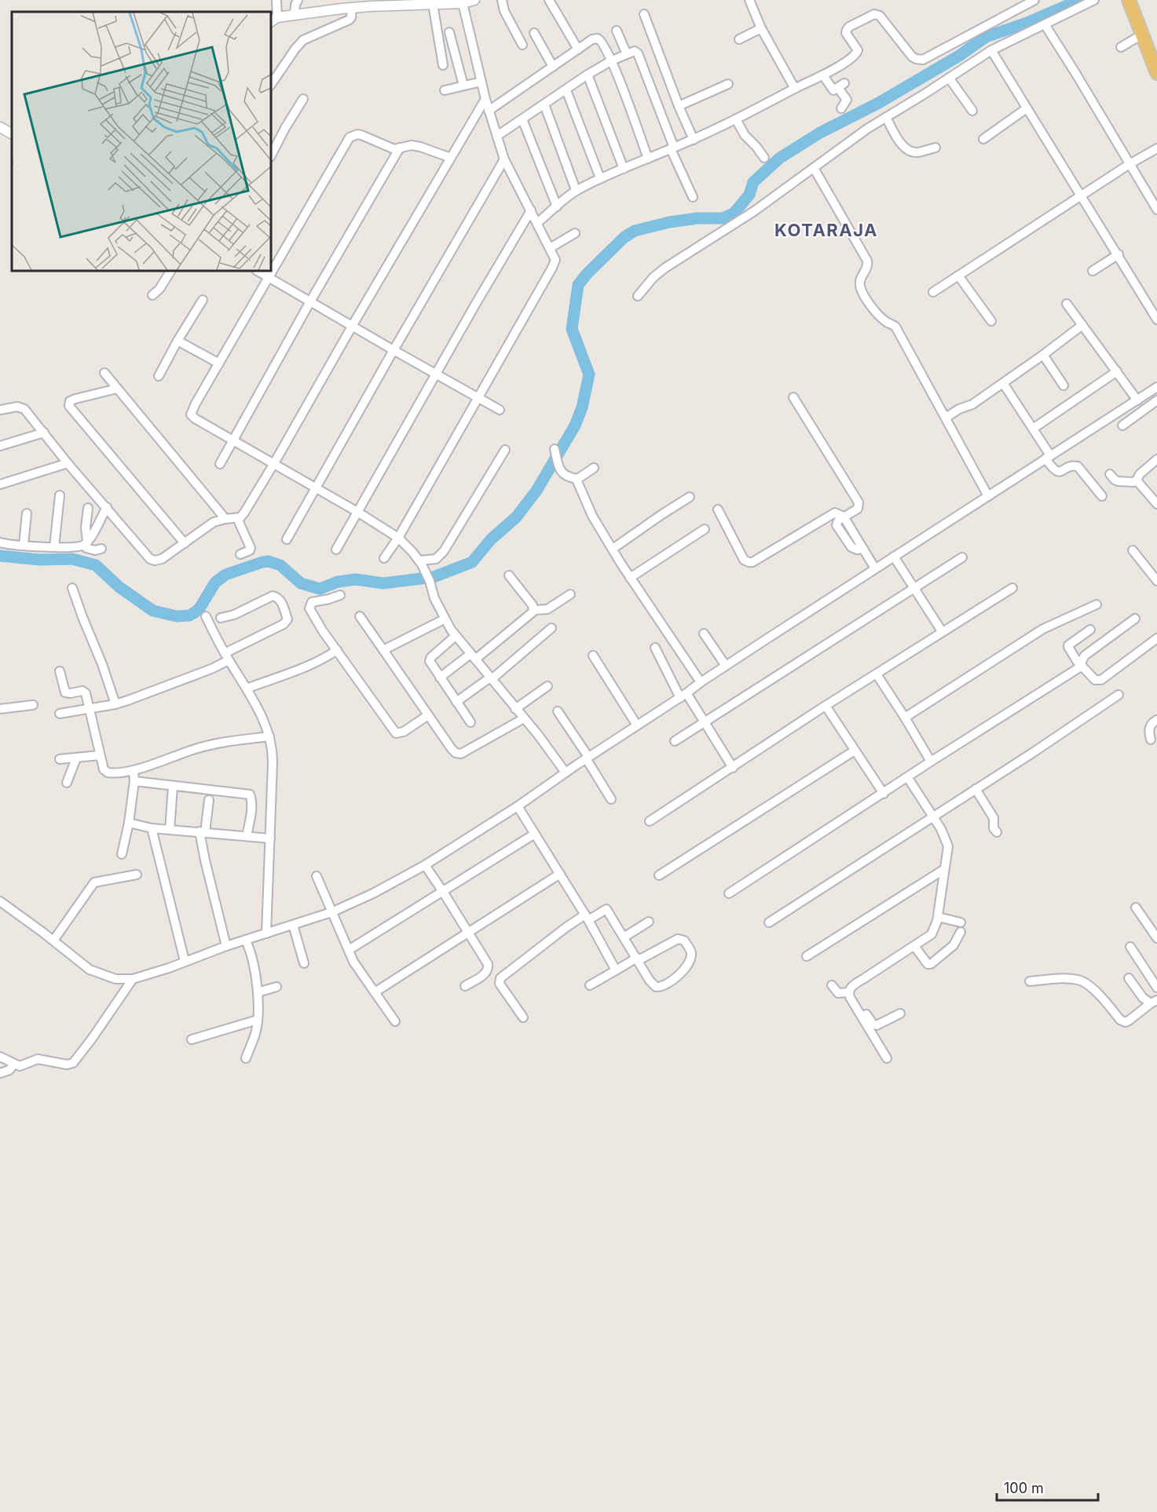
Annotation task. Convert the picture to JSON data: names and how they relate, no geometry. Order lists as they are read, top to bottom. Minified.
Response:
{"districts":["KOTARAJA"],"scale_bar":"100 m"}
